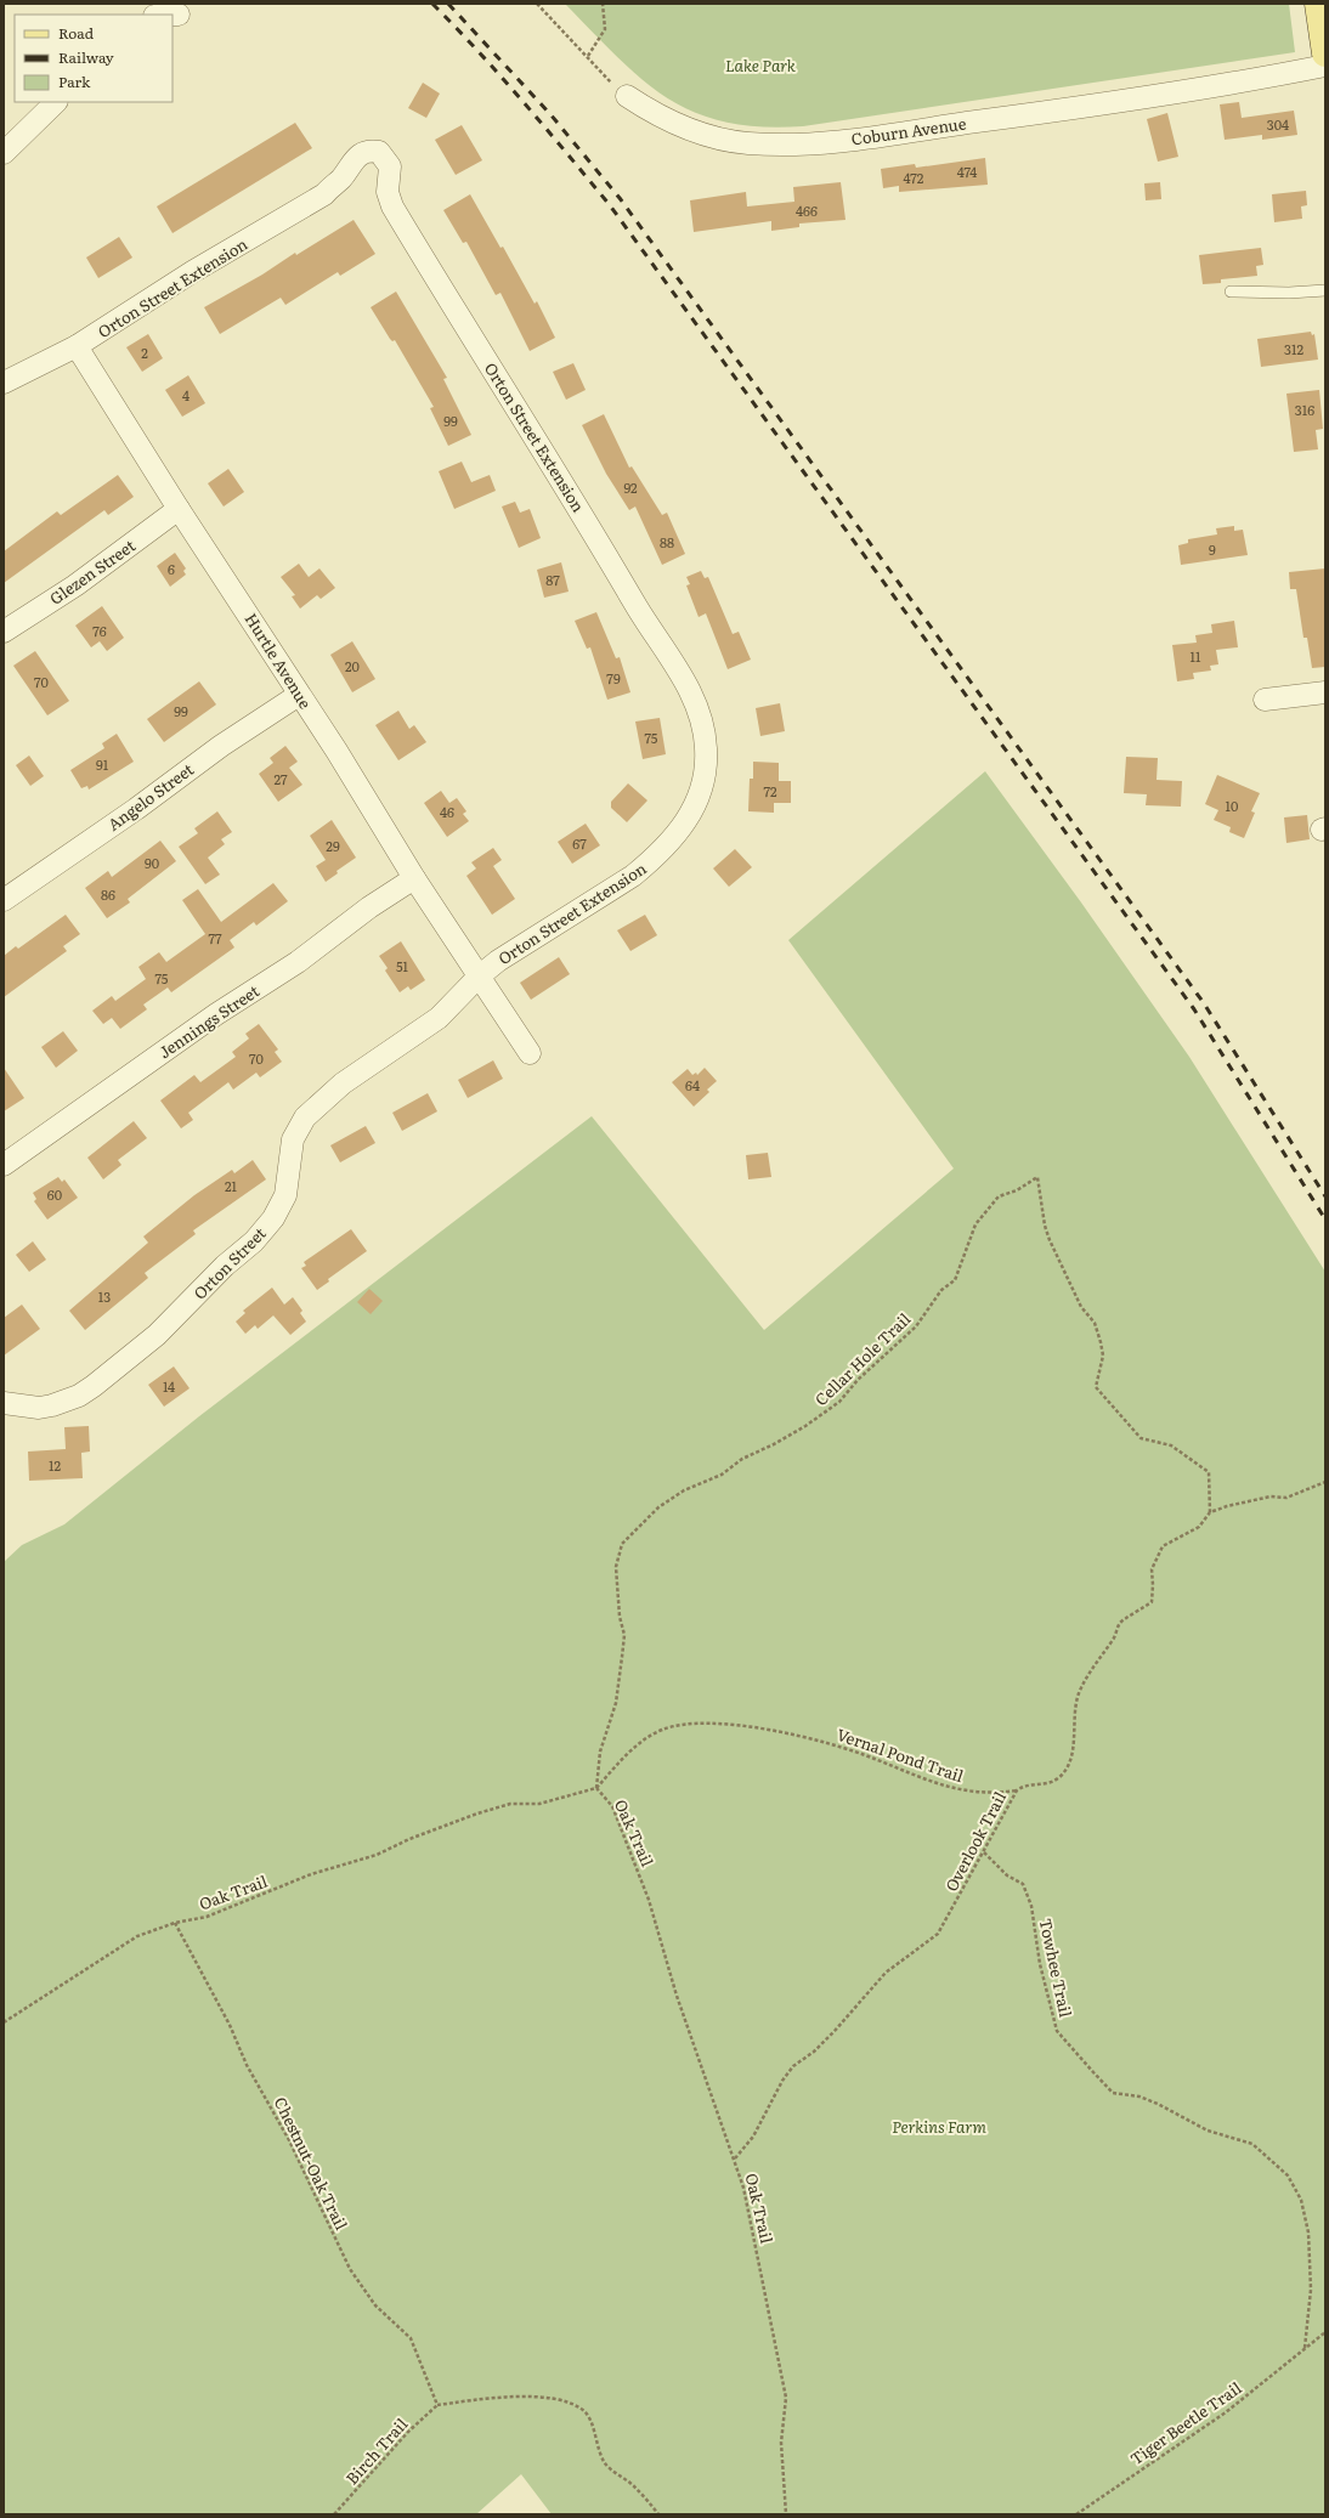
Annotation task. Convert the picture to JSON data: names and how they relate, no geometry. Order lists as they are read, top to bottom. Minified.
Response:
{"streets":{"street":["Coburn Avenue","Orton Street Extension","Glezen Street","Hurtle Avenue","Angelo Street","Jennings Street","Orton Street"],"path":["Cellar Hole Trail","Vernal Pond Trail","Oak Trail","Overlook Trail","Towhee Trail","Chestnut-Oak Trail","Tiger Beetle Trail","Birch Trail"]},"crossings":[["Orton Street Extension","Hurtle Avenue"],["Orton Street Extension","Orton Street"],["Glezen Street","Hurtle Avenue"],["Hurtle Avenue","Angelo Street"],["Hurtle Avenue","Jennings Street"],["Hurtle Avenue","Orton Street"],["Cellar Hole Trail","Vernal Pond Trail"],["Cellar Hole Trail","Oak Trail"],["Cellar Hole Trail","Overlook Trail"],["Vernal Pond Trail","Oak Trail"],["Vernal Pond Trail","Overlook Trail"],["Oak Trail","Overlook Trail"],["Oak Trail","Chestnut-Oak Trail"],["Overlook Trail","Towhee Trail"],["Towhee Trail","Tiger Beetle Trail"],["Chestnut-Oak Trail","Birch Trail"]],"parks":["Lake Park","Perkins Farm"],"house_numbers":["304","474","472","466","312","2","4","316","99","92","88","9","6","87","76","11","20","79","70","99","75","91","27","72","10","46","67","29","90","86","77","51","75","70","64","21","60","13","14","12"],"legend":["Road","Railway","Park"]}
